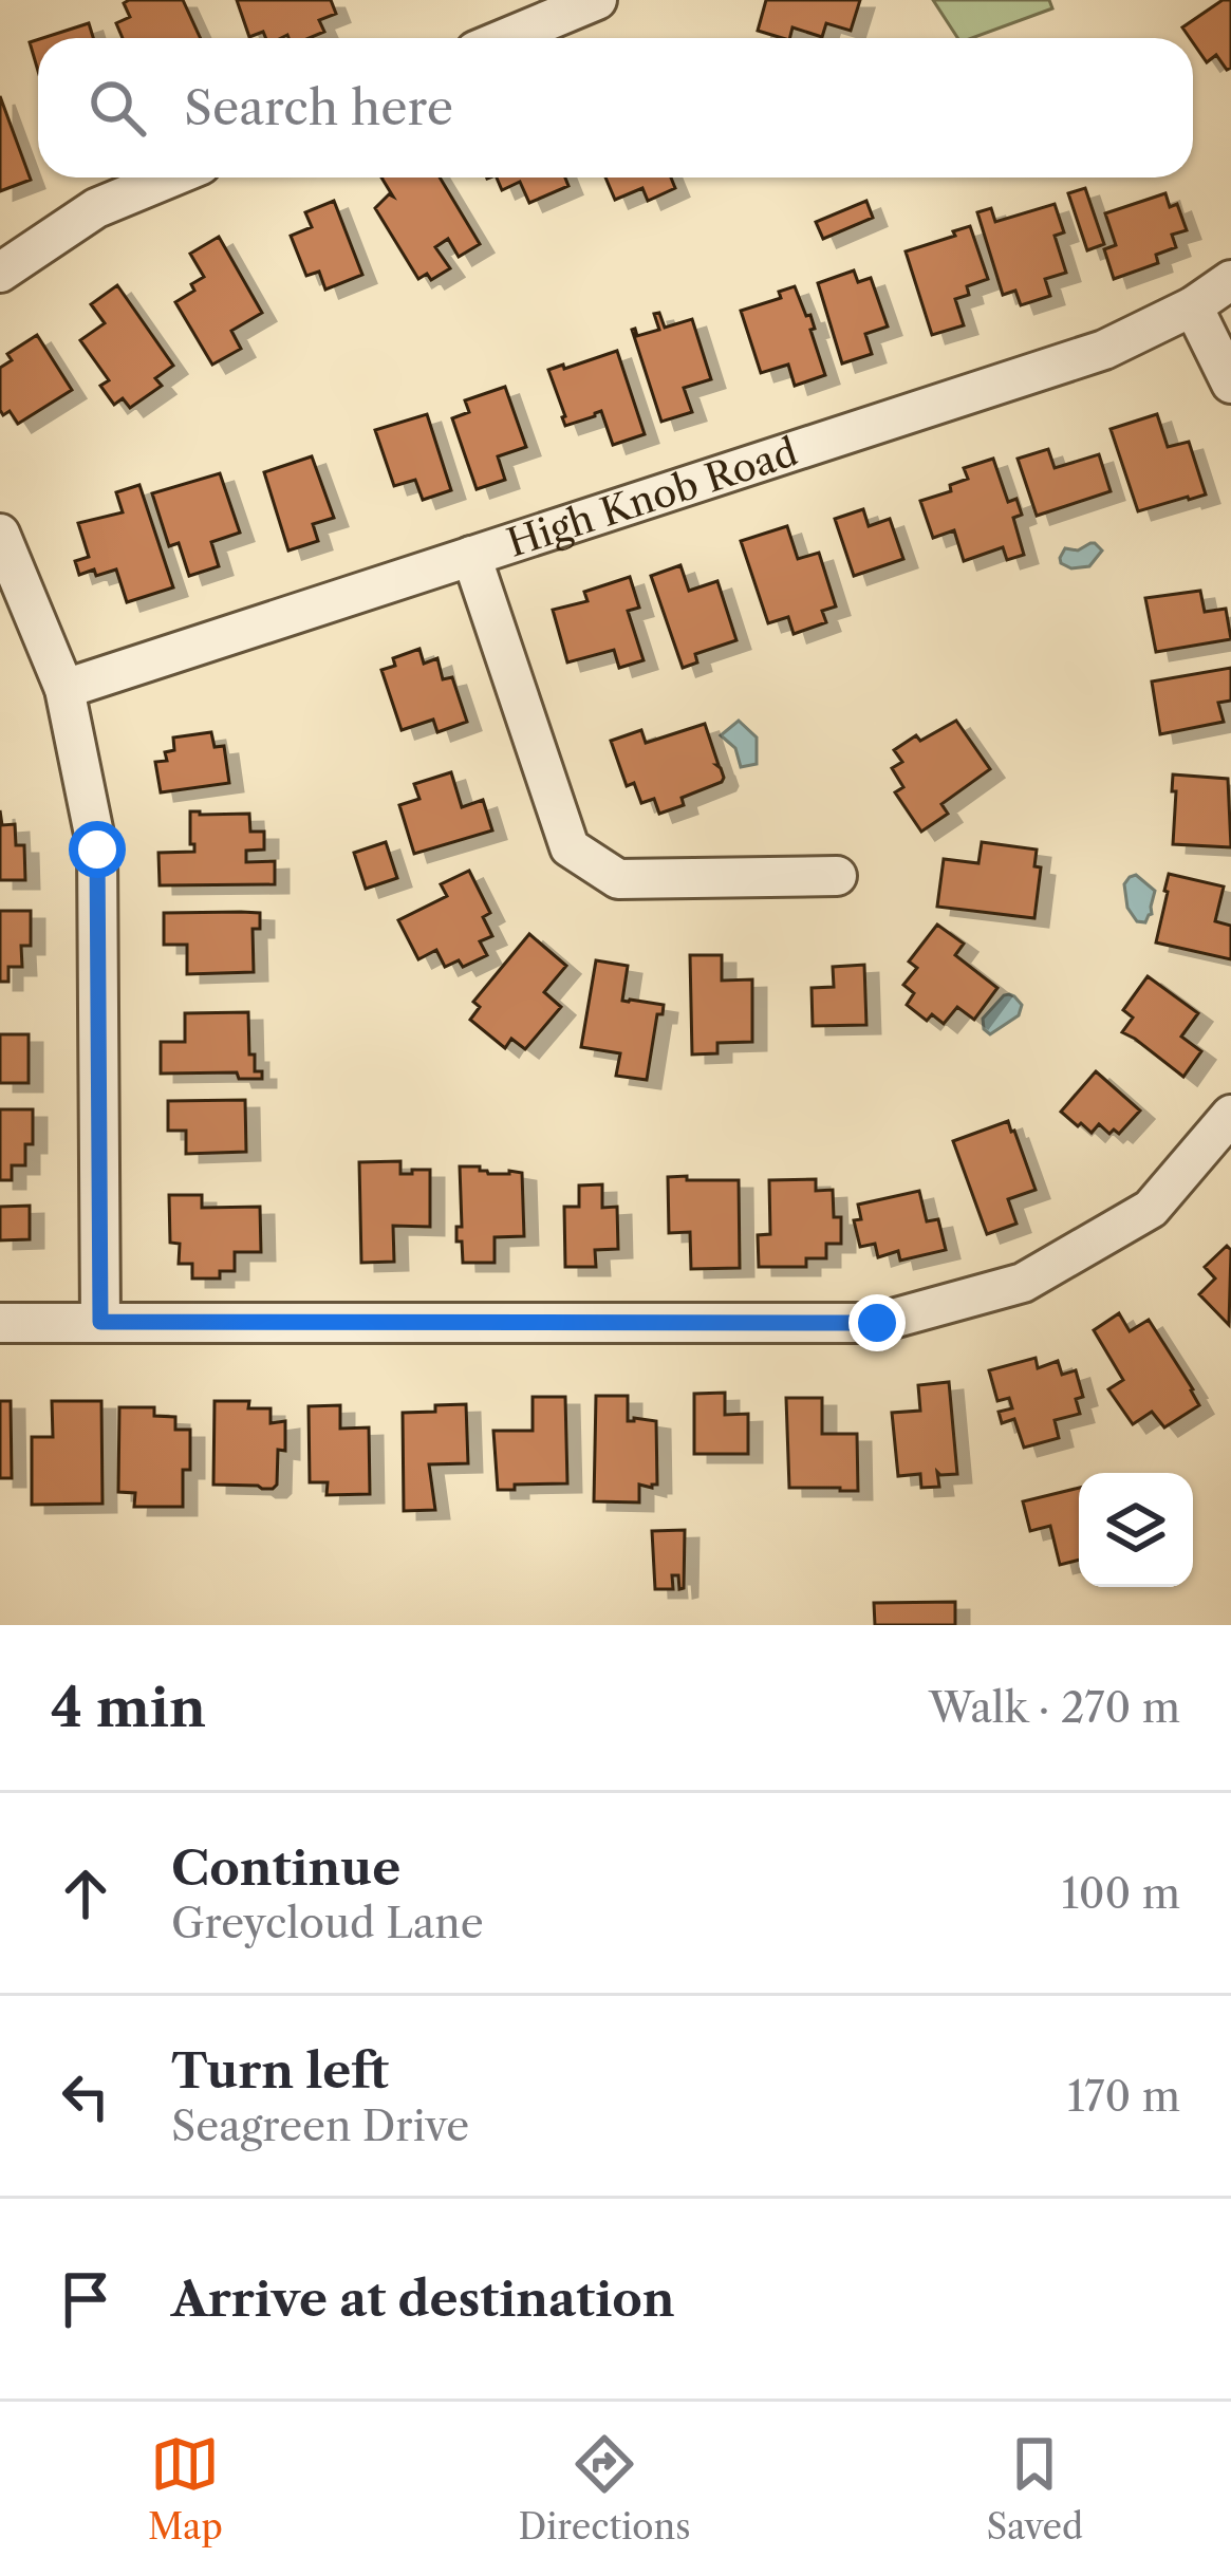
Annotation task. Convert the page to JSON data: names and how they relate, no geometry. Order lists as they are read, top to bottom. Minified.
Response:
{"streets":{"street":["High Knob Road"]},"page":{"search":"Search here","heading":["4 min","Walk · 270 m"],"list":[["Continue","Greycloud Lane","100 m"],["Turn left","Seagreen Drive","170 m"],"Arrive at destination"],"nav":["Map","Directions","Saved"]}}
